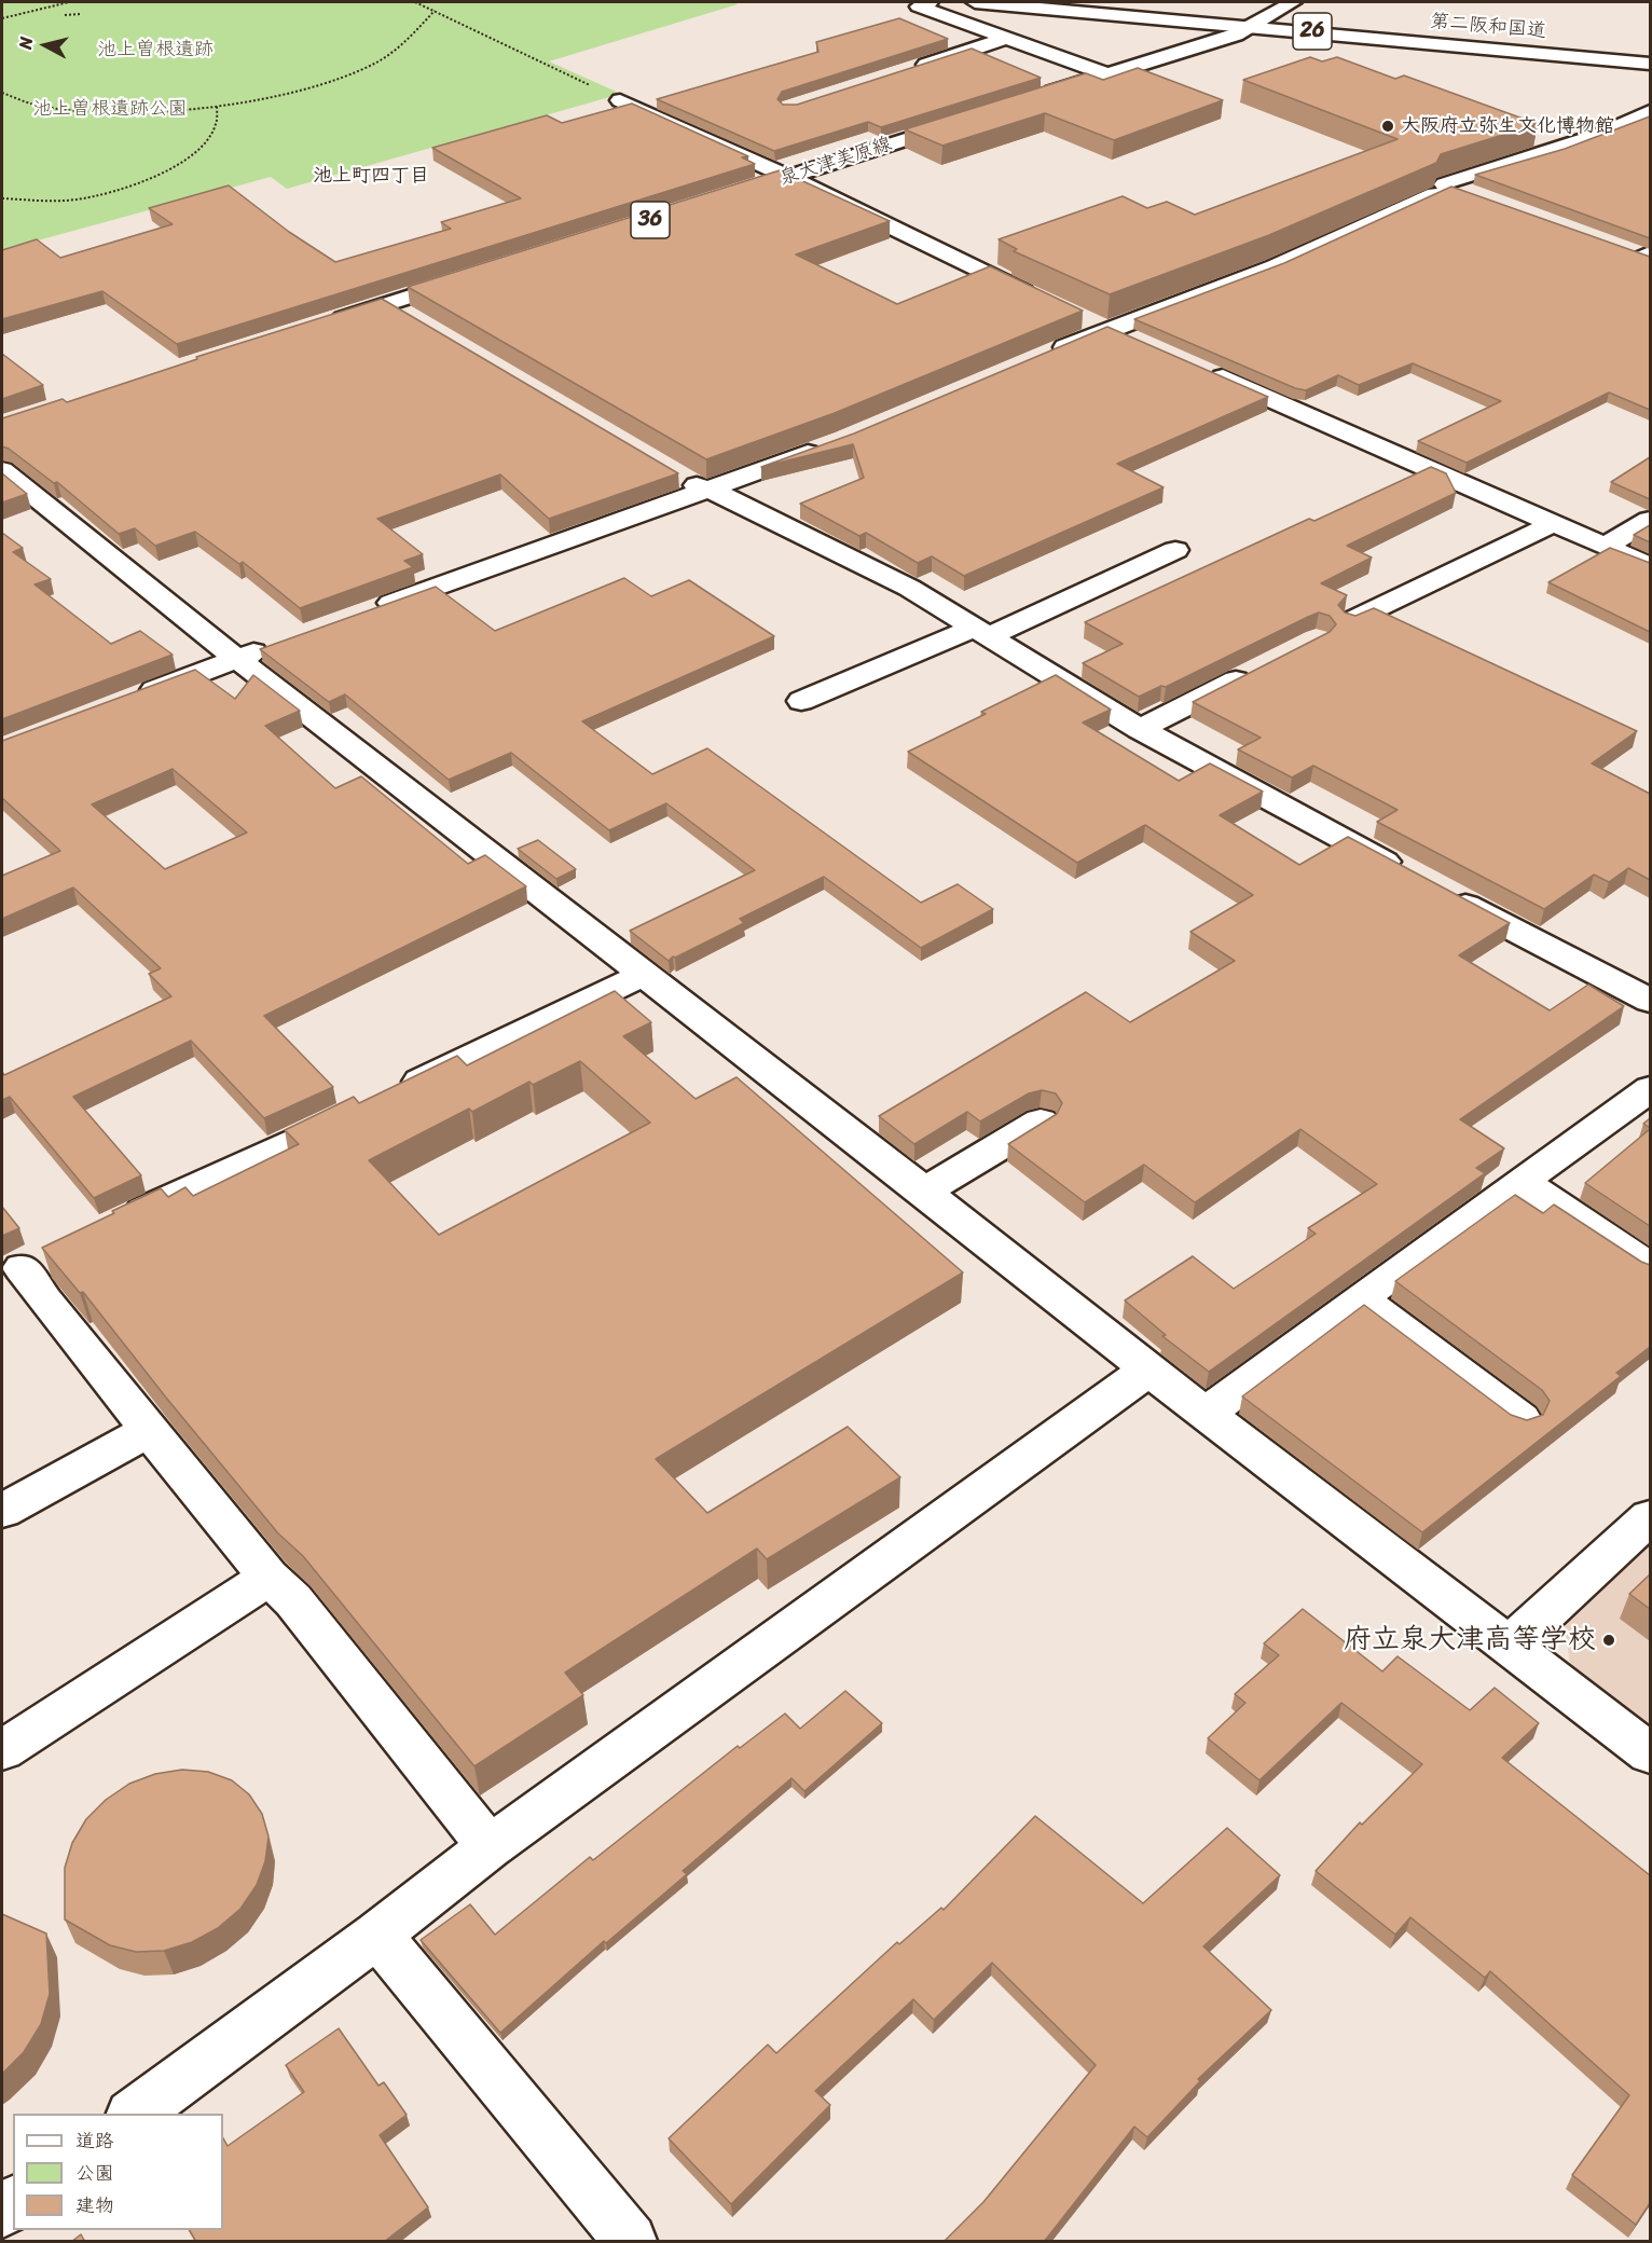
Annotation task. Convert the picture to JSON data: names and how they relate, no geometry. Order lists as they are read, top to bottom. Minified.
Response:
{"streets":{"main road":["第二阪和国道","26","泉大津美原線"]},"districts":["池上町四丁目"],"parks":["池上曽根遺跡","池上曽根遺跡公園"],"places":["大阪府立弥生文化博物館","府立泉大津高等学校"],"legend":["道路","公園","建物"],"north":"left"}
